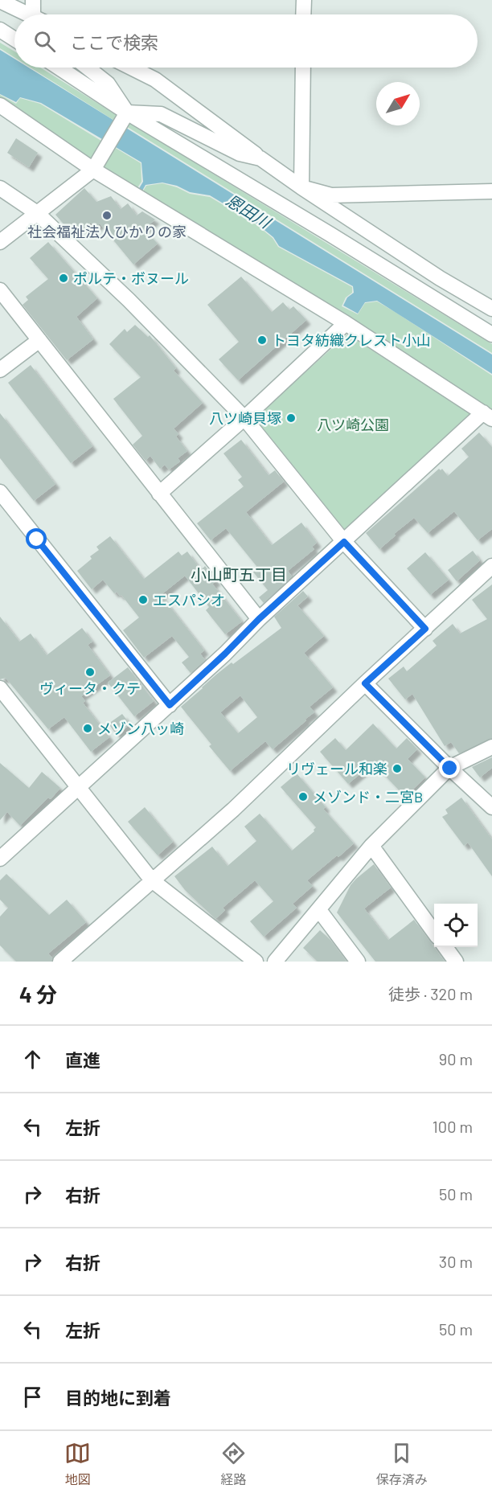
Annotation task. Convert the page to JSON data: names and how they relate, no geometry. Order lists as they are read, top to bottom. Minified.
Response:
{"districts":["小山町五丁目"],"water":["恩田川"],"parks":["八ツ崎公園"],"places":["社会福祉法人ひかりの家","ポルテ・ボヌール","トヨタ紡織クレスト小山","八ツ崎貝塚","エスパシオ","ヴィータ・クテ","メゾン八ッ崎","リヴェール和楽","メゾンド・二宮B"],"north":"top right","page":{"search":"ここで検索","heading":["4 分","徒歩 · 320 m"],"list":[["直進","90 m"],["左折","100 m"],["右折","50 m"],["右折","30 m"],["左折","50 m"],"目的地に到着"],"nav":["地図","経路","保存済み"]}}
